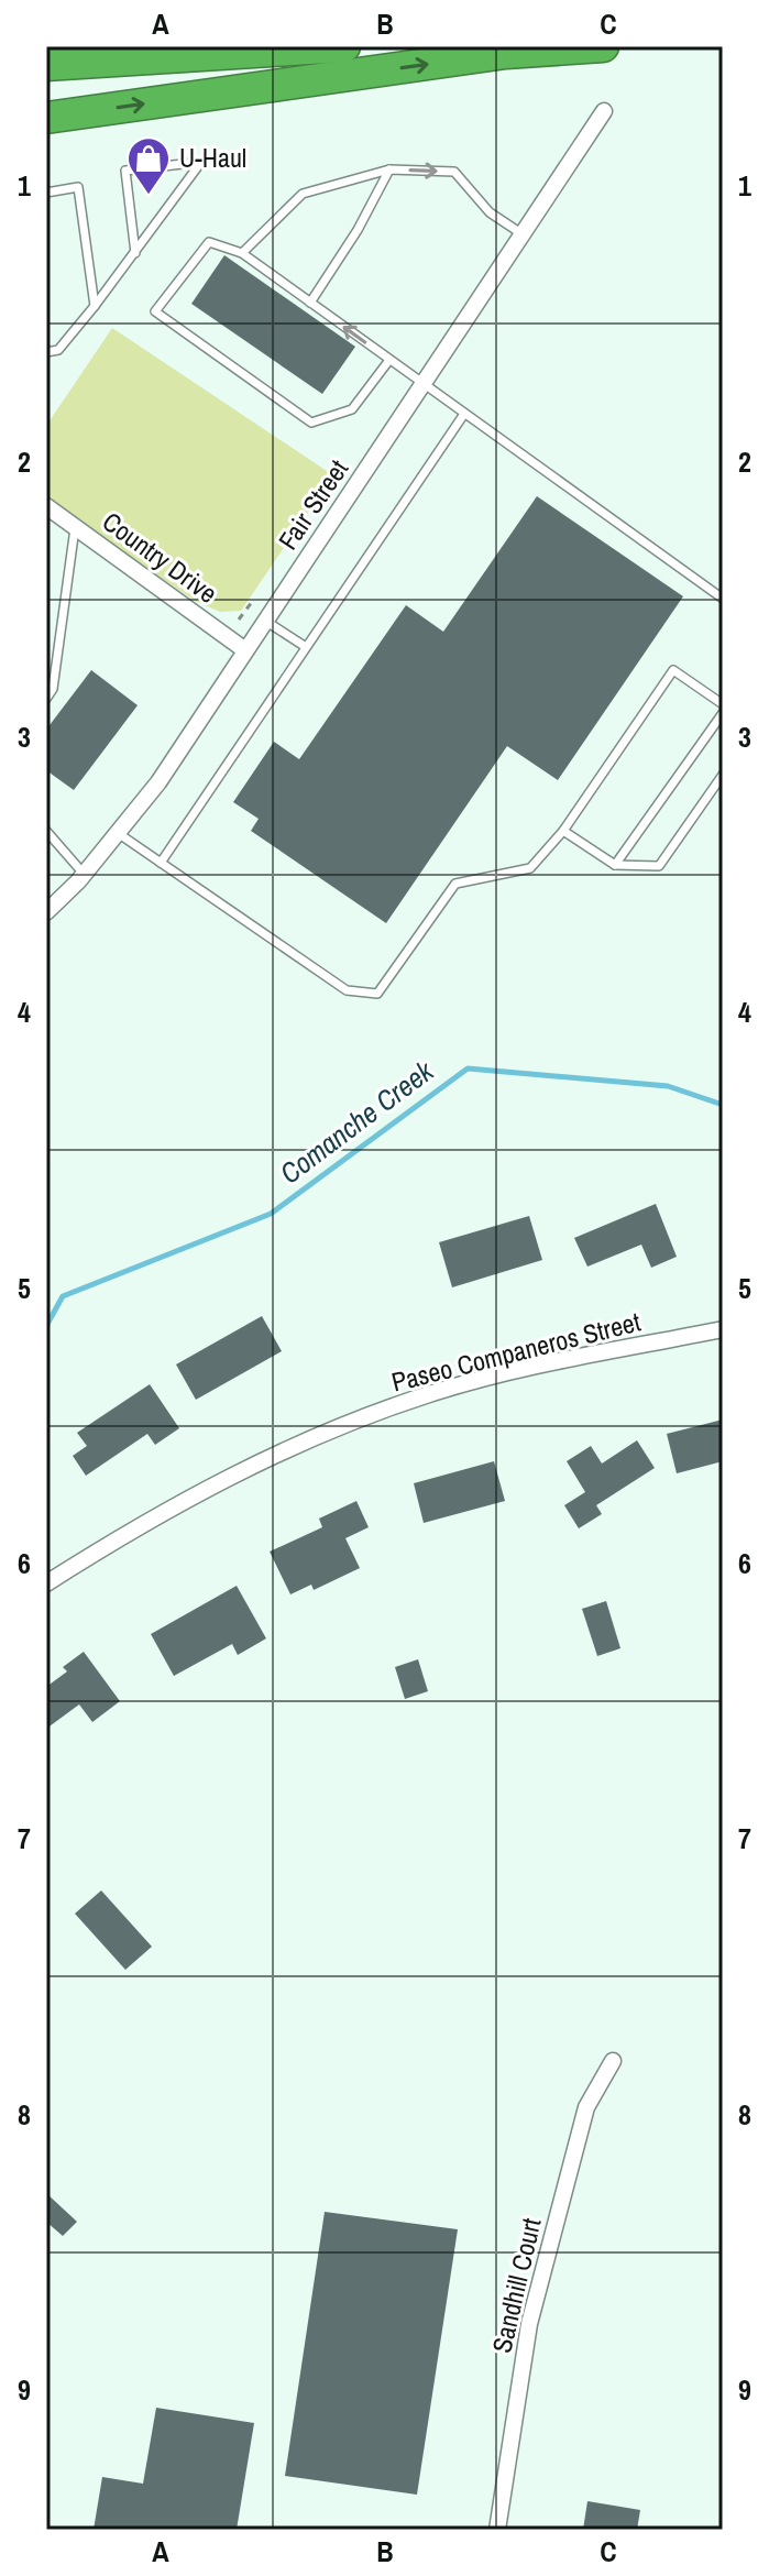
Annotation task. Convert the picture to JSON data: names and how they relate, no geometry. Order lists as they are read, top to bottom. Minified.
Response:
{"streets":{"street":["Fair Street","Country Drive","Paseo Companeros Street","Sandhill Court"]},"crossings":[["Fair Street","Country Drive"]],"water":["Comanche Creek"],"places":{"shop":["U-Haul"]},"grid":{"columns":["A","B","C"],"rows":["1","2","3","4","5","6","7","8","9"]}}
